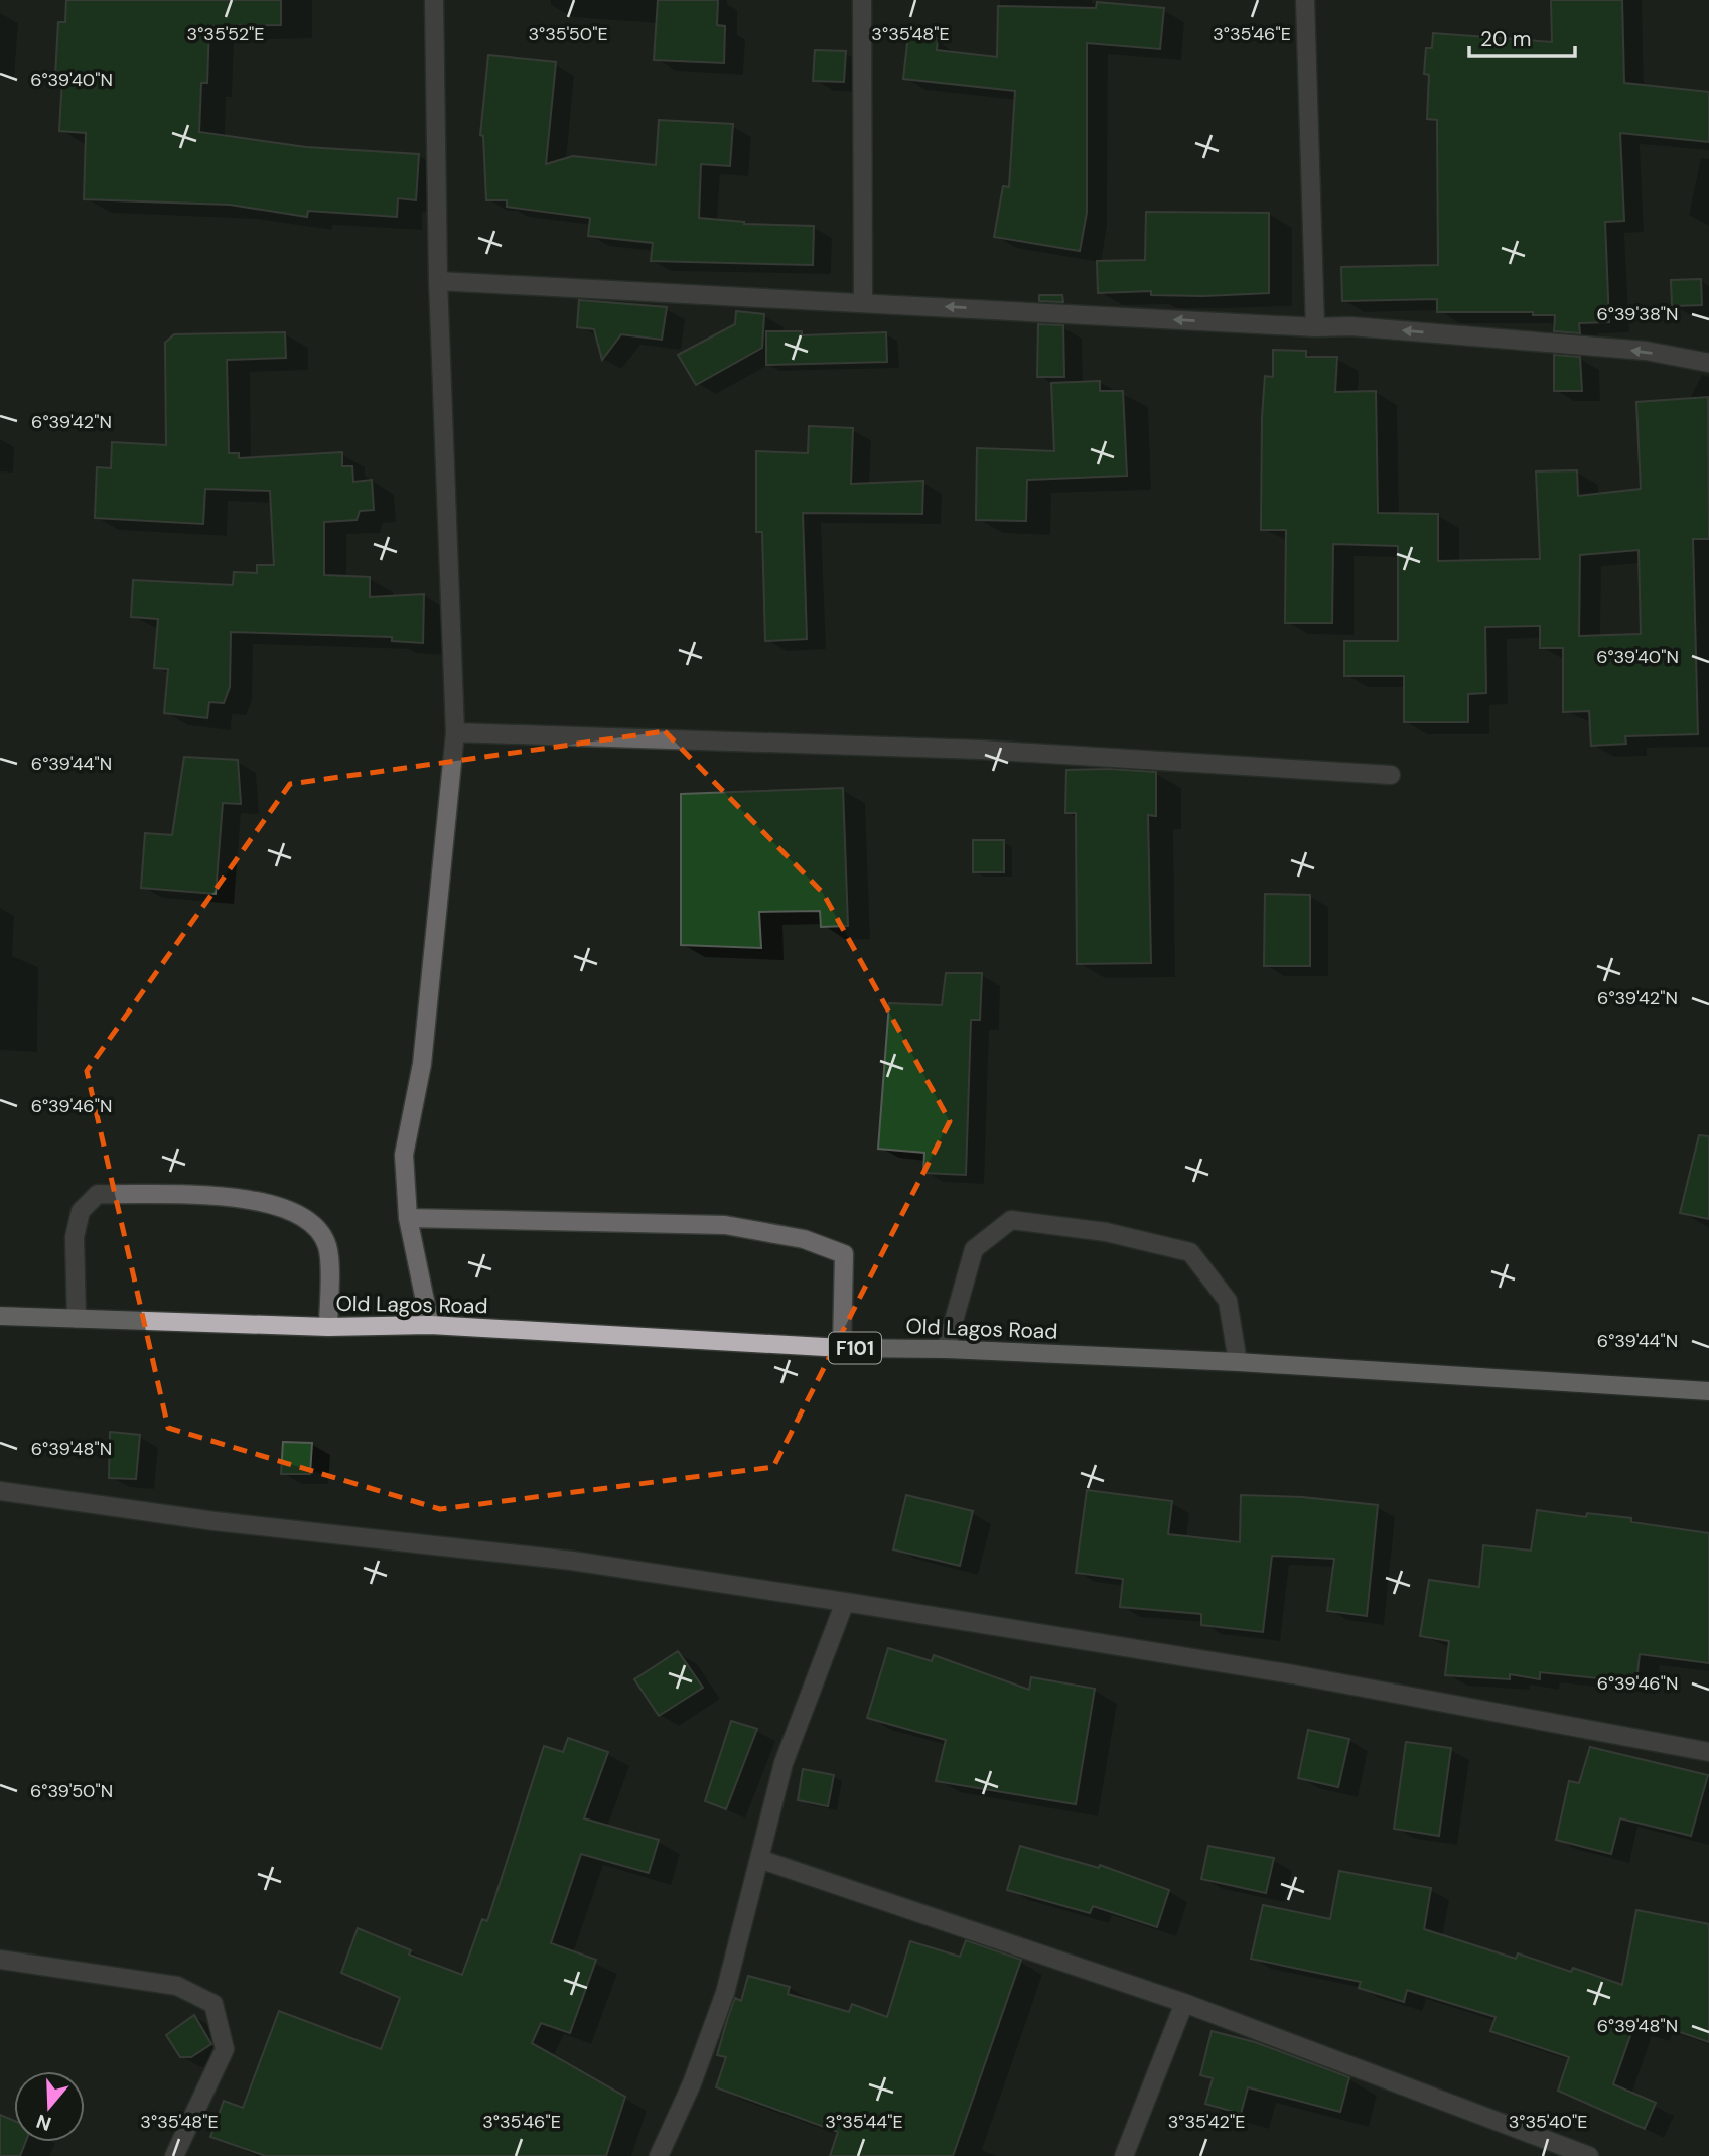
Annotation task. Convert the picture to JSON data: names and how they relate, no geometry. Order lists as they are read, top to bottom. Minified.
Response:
{"streets":{"main road":["Old Lagos Road","F101"]},"scale_bar":"20 m","north":"bottom","coordinates":["3°35'52\"E","3°35'48\"E","3°35'46\"E","3°35'50\"E","6°39'40\"N","6°39'38\"N","6°39'42\"N","6°39'44\"N","6°39'46\"N","6°39'48\"N","6°39'50\"N","3°35'44\"E","3°35'42\"E","3°35'40\"E"]}
